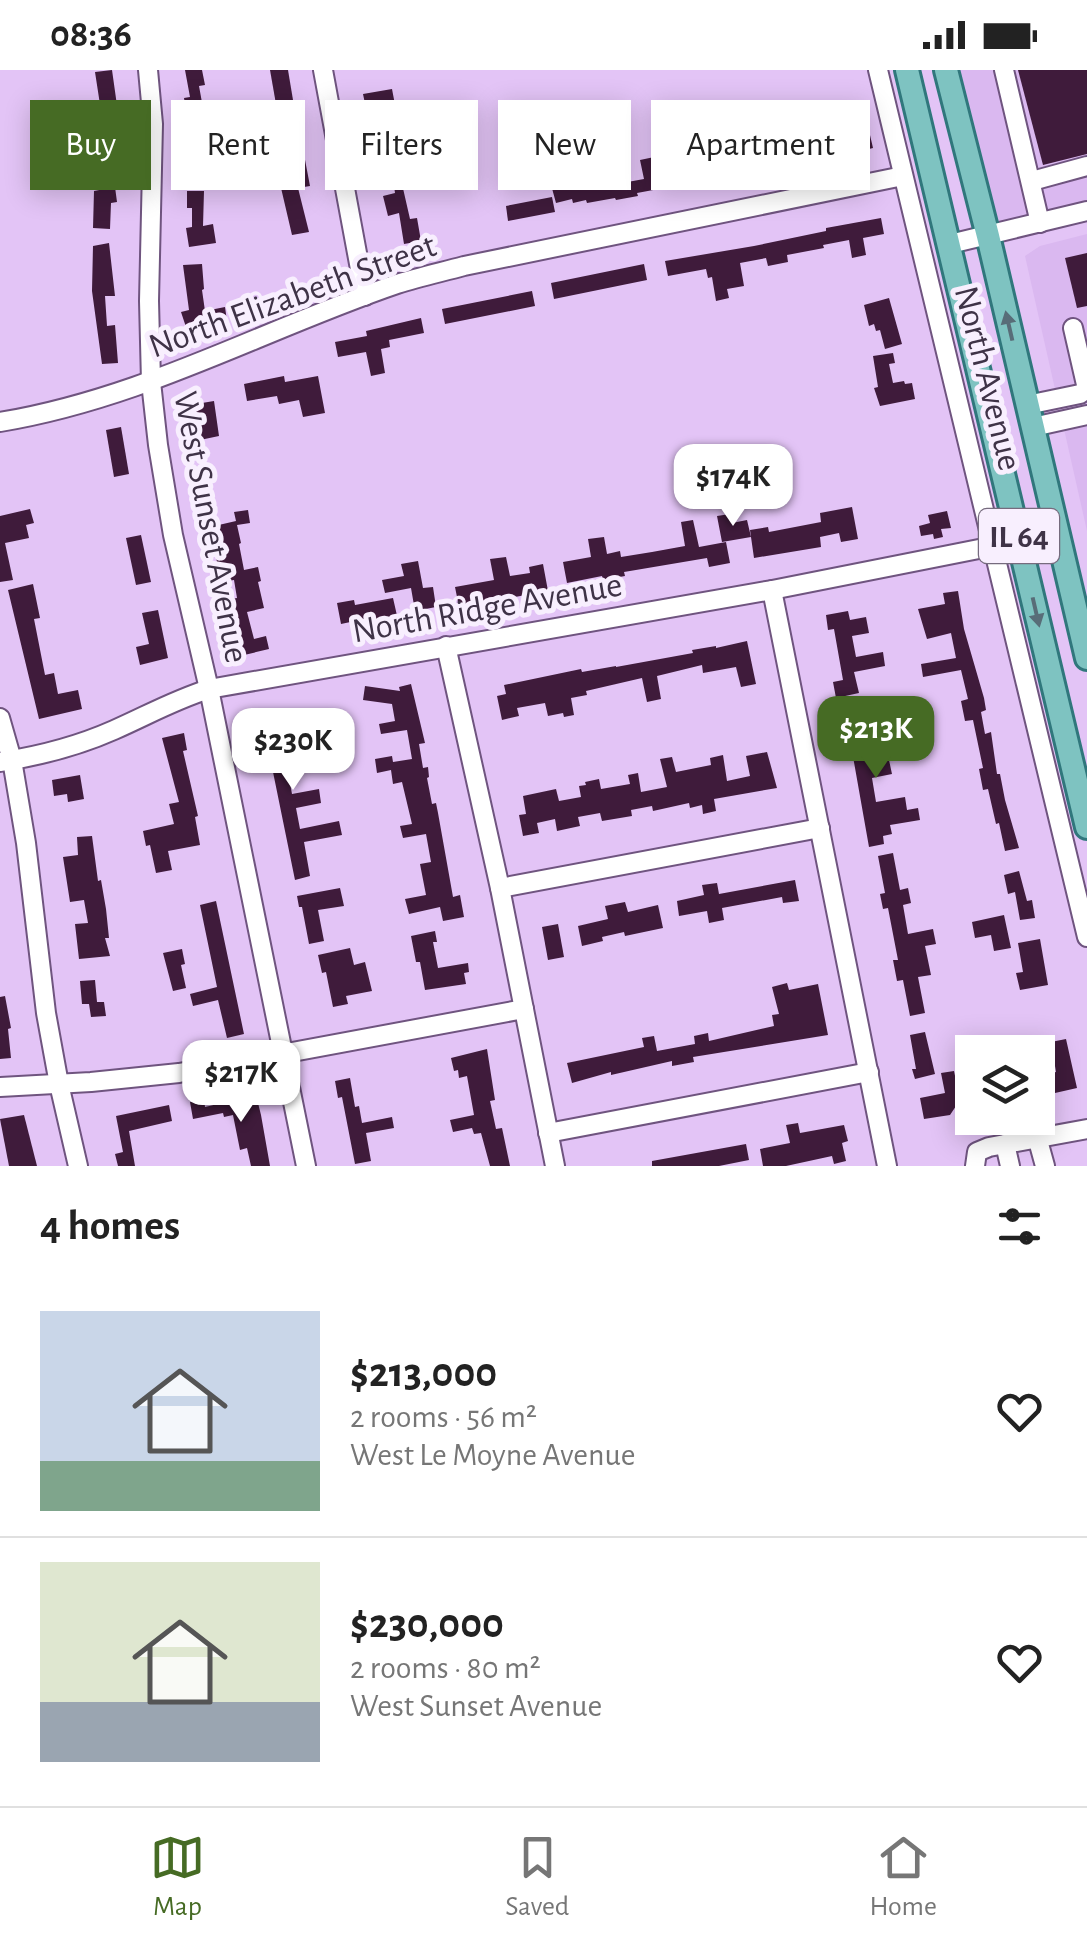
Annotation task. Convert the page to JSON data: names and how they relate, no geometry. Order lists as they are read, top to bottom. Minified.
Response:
{"streets":{"main road":["North Avenue","IL 64"],"street":["North Elizabeth Street","West Sunset Avenue","North Ridge Avenue"]},"crossings":[["North Elizabeth Street","North Avenue"],["North Elizabeth Street","West Sunset Avenue"],["North Avenue","North Ridge Avenue"],["West Sunset Avenue","North Ridge Avenue"]],"page":{"status":"08:36","chip":["Buy","Rent","Filters","New","Apartment"],"price":["$174K","$213K","$230K","$217K"],"heading":"4 homes","list":[{"name":"$213,000","note":"2 rooms · 56 m² · West Le Moyne Avenue"},{"name":"$230,000","note":"2 rooms · 80 m² · West Sunset Avenue"}],"tabs":["Map","Saved","Home"]}}
